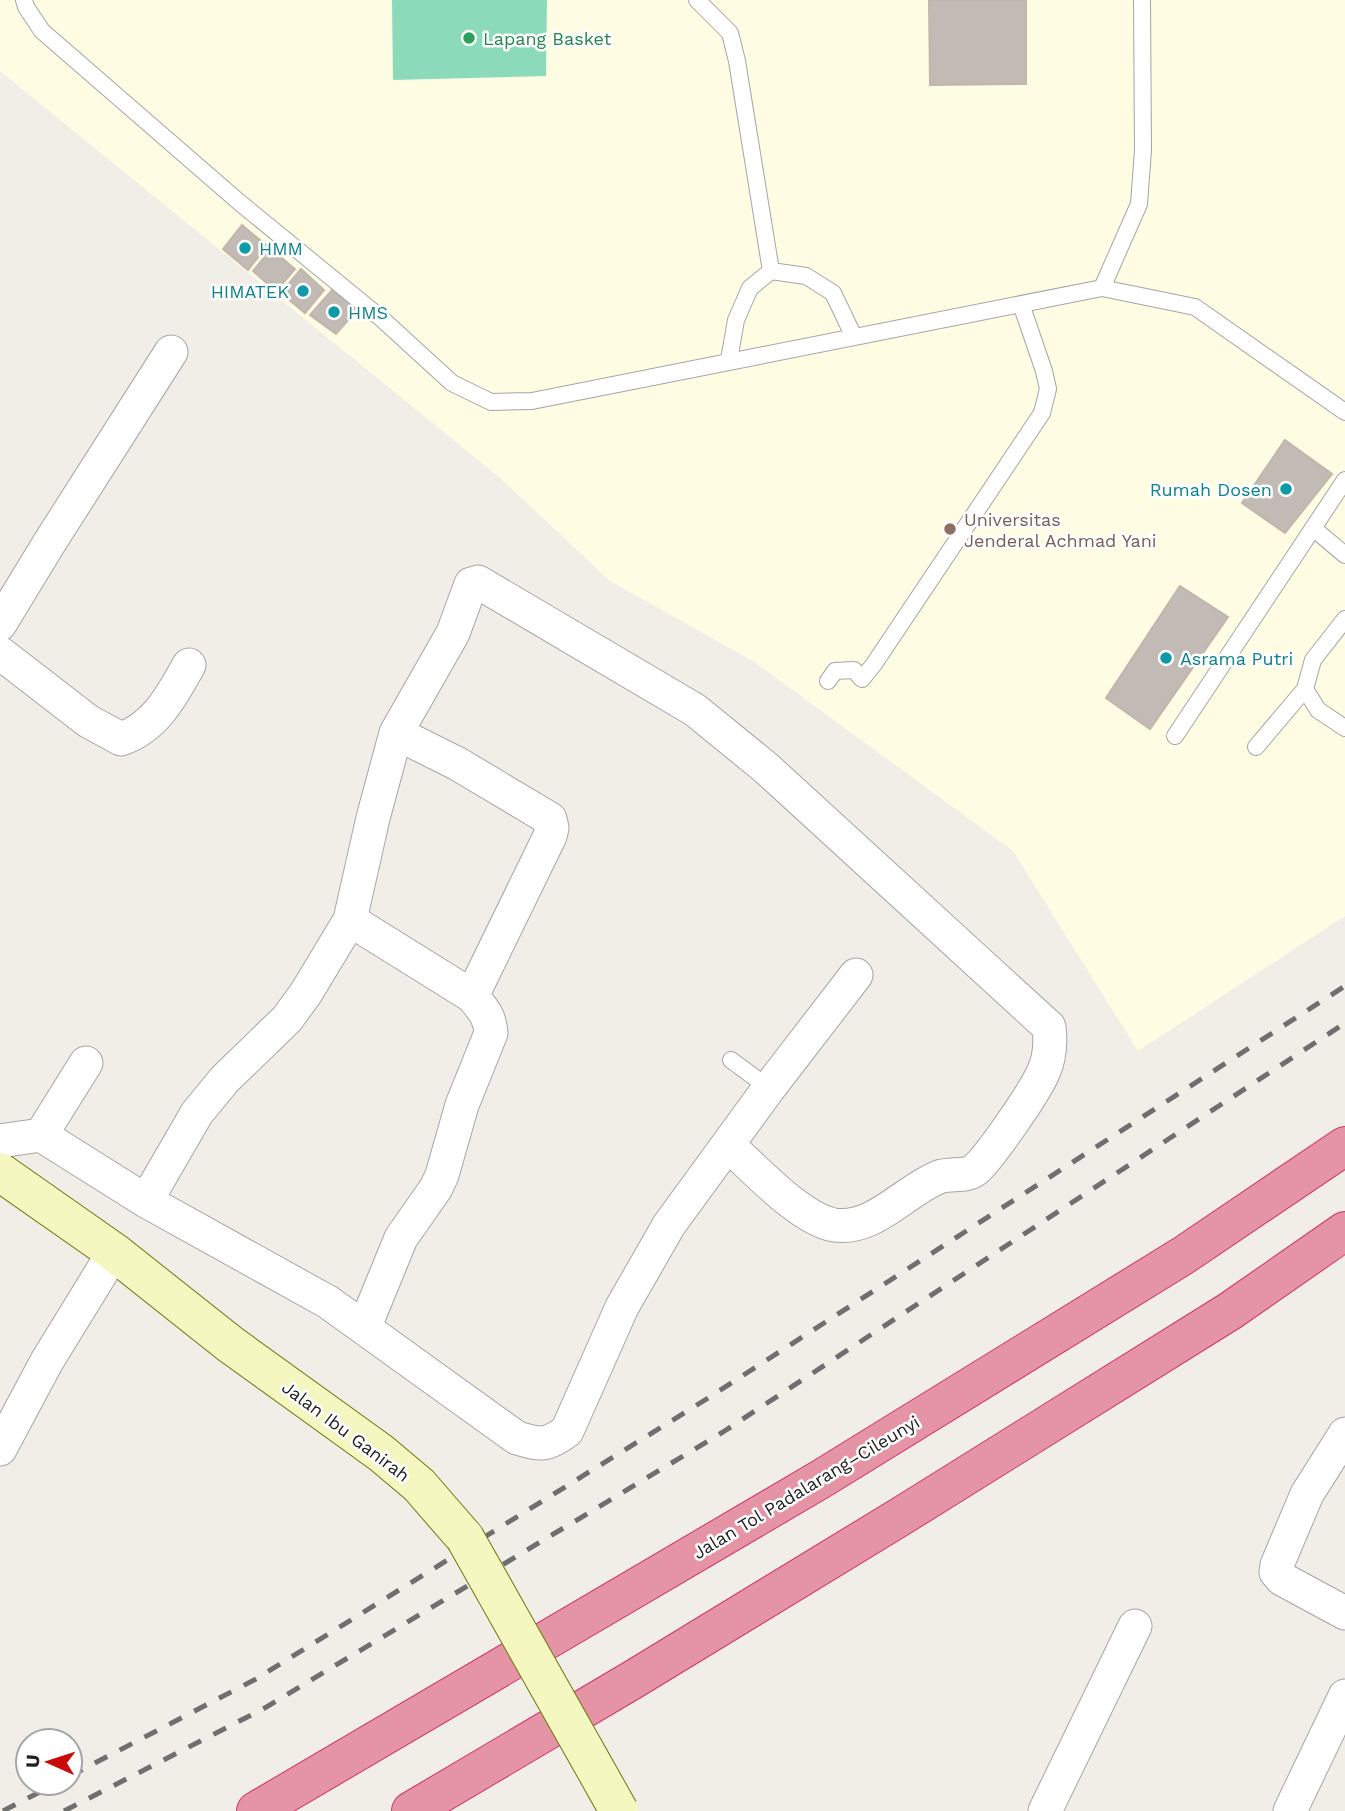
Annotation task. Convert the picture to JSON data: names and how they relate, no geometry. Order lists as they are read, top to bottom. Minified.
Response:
{"streets":{"highway":["Jalan Tol Padalarang–Cileunyi"],"main road":["Jalan Ibu Ganirah"]},"places":["Lapang Basket","HMM","HIMATEK","HMS","Rumah Dosen","Universitas Jenderal Achmad Yani","Asrama Putri"],"north":"left"}
